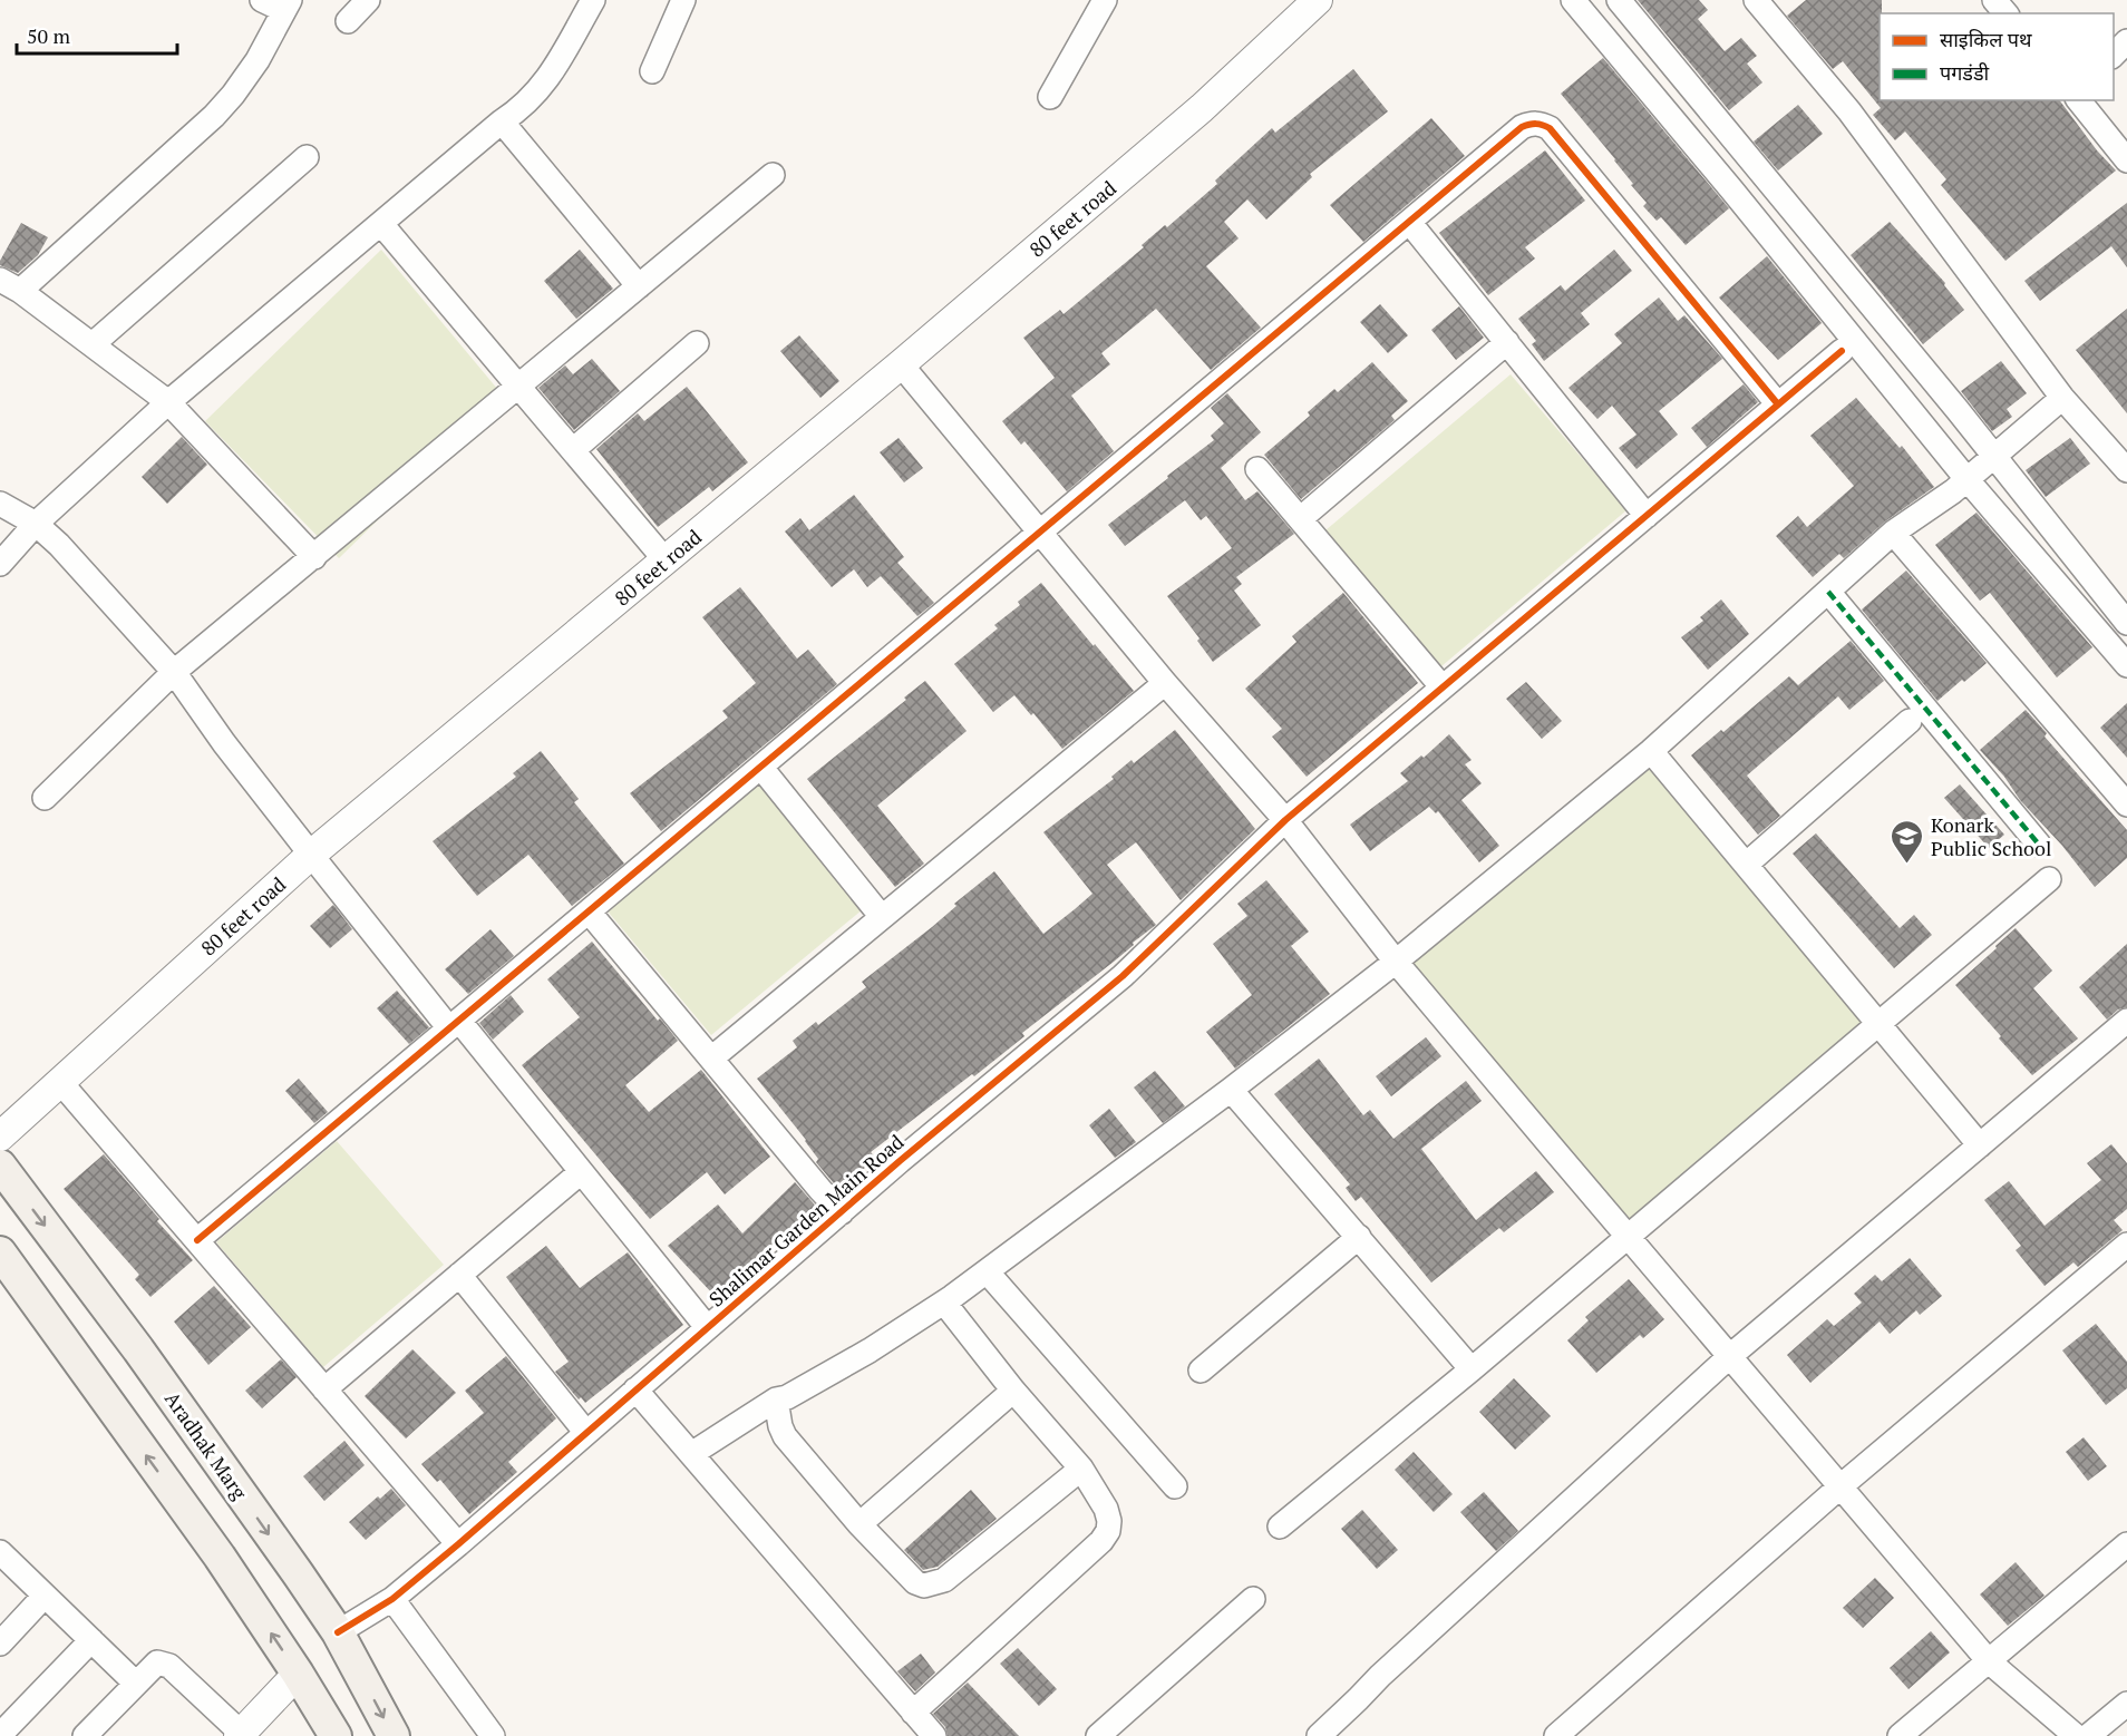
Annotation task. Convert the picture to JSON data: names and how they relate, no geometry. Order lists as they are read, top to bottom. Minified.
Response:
{"streets":{"main road":["Aradhak Marg"],"street":["80 feet road","Shalimar Garden Main Road"]},"crossings":[["Shalimar Garden Main Road","Aradhak Marg"]],"places":{"school or university":["Konark Public School"]},"legend":["साइकिल पथ","पगडंडी"],"scale_bar":"50 m"}
